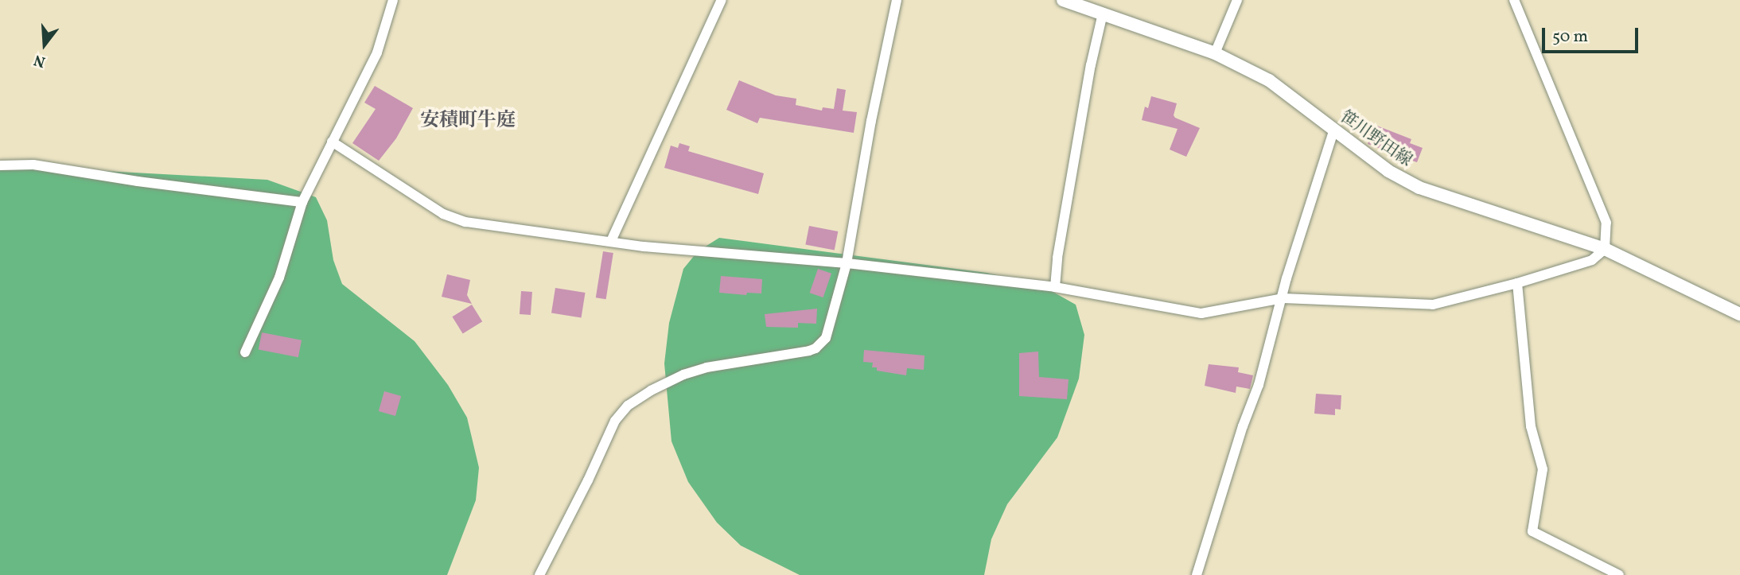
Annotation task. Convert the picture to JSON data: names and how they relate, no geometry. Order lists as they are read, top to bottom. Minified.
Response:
{"streets":{"street":["笹川野田線"]},"districts":["安積町牛庭"],"scale_bar":"50 m","north":"bottom"}
